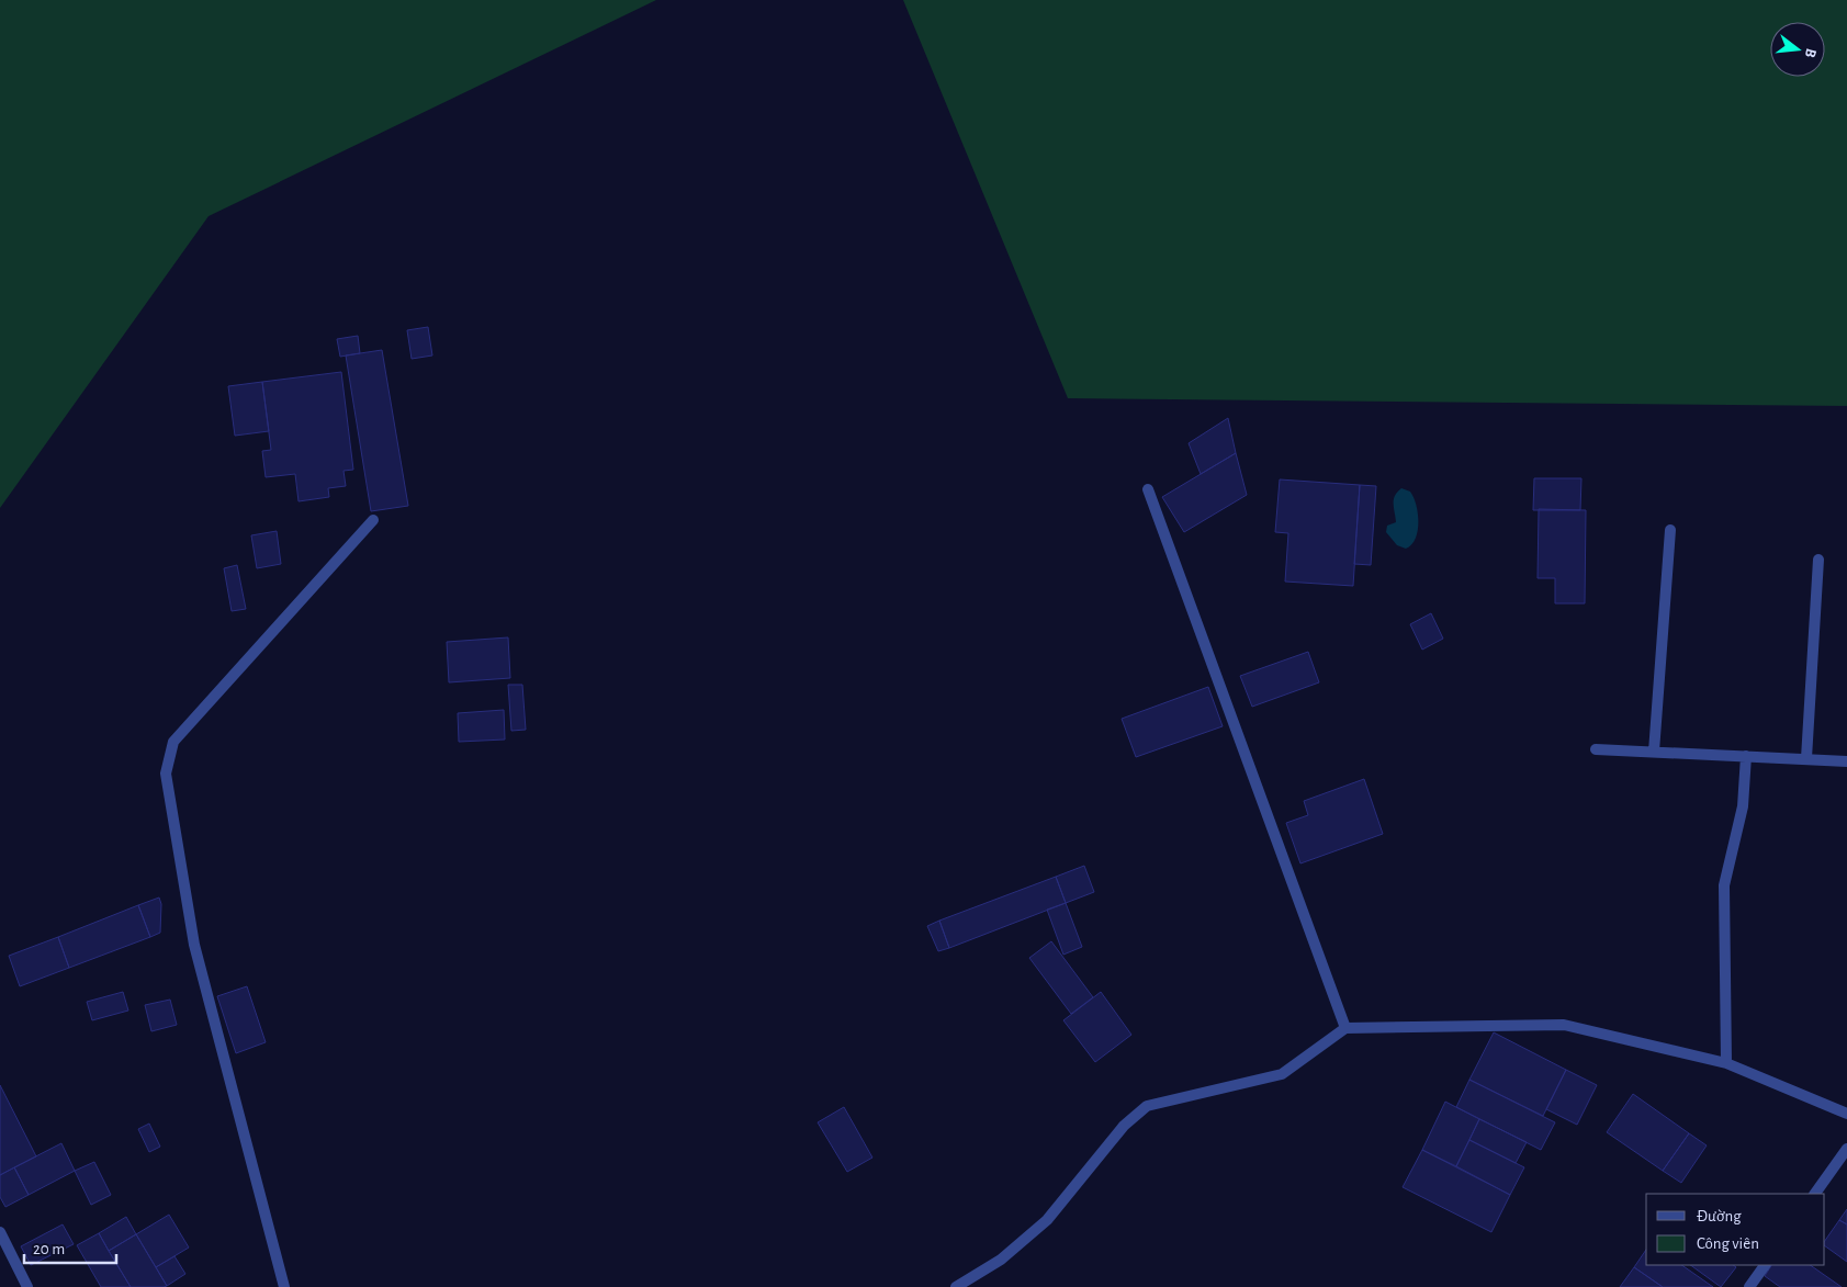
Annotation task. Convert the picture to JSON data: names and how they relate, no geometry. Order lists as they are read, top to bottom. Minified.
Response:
{"legend":["Đường","Công viên"],"scale_bar":"20 m","north":"right"}
